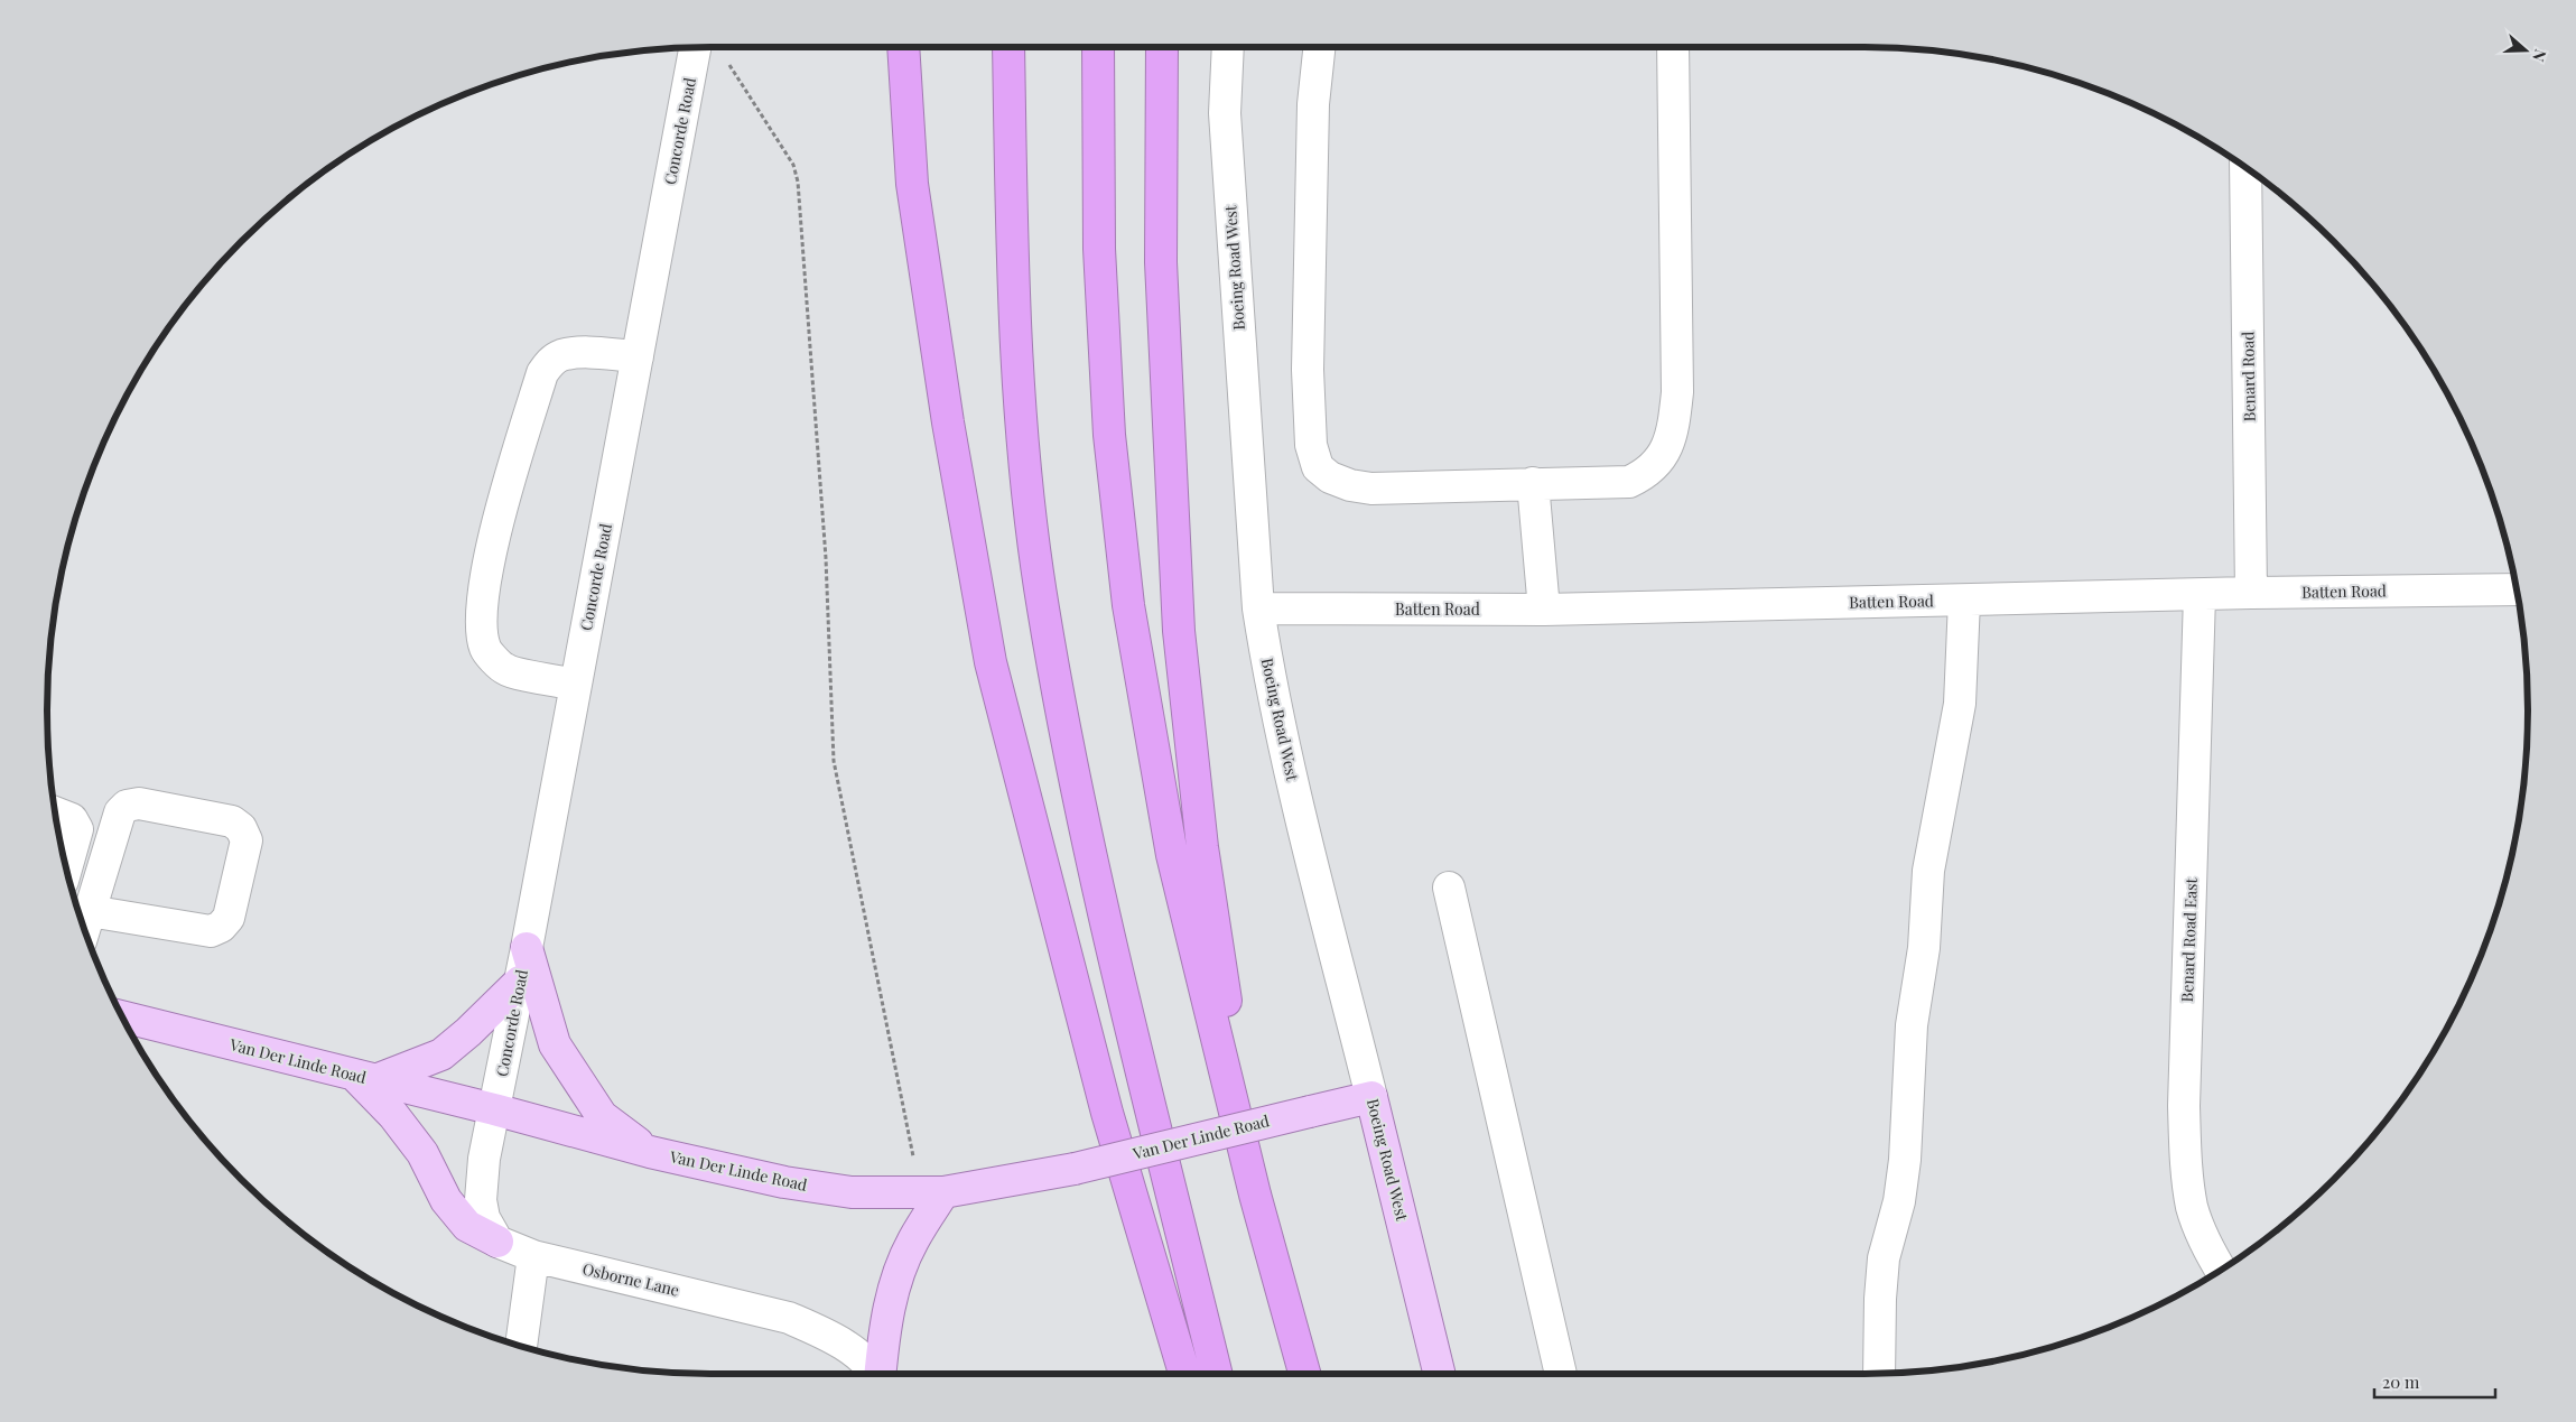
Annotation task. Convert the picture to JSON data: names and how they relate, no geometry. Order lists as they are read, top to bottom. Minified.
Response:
{"streets":{"main road":["Boeing Road West","Van Der Linde Road"],"street":["Concorde Road","Benard Road","Batten Road","Benard Road East","Osborne Lane"]},"crossings":[["Concorde Road","Van Der Linde Road"],["Boeing Road West","Batten Road"],["Boeing Road West","Van Der Linde Road"],["Benard Road","Batten Road"],["Batten Road","Benard Road East"]],"scale_bar":"20 m","north":"right"}
